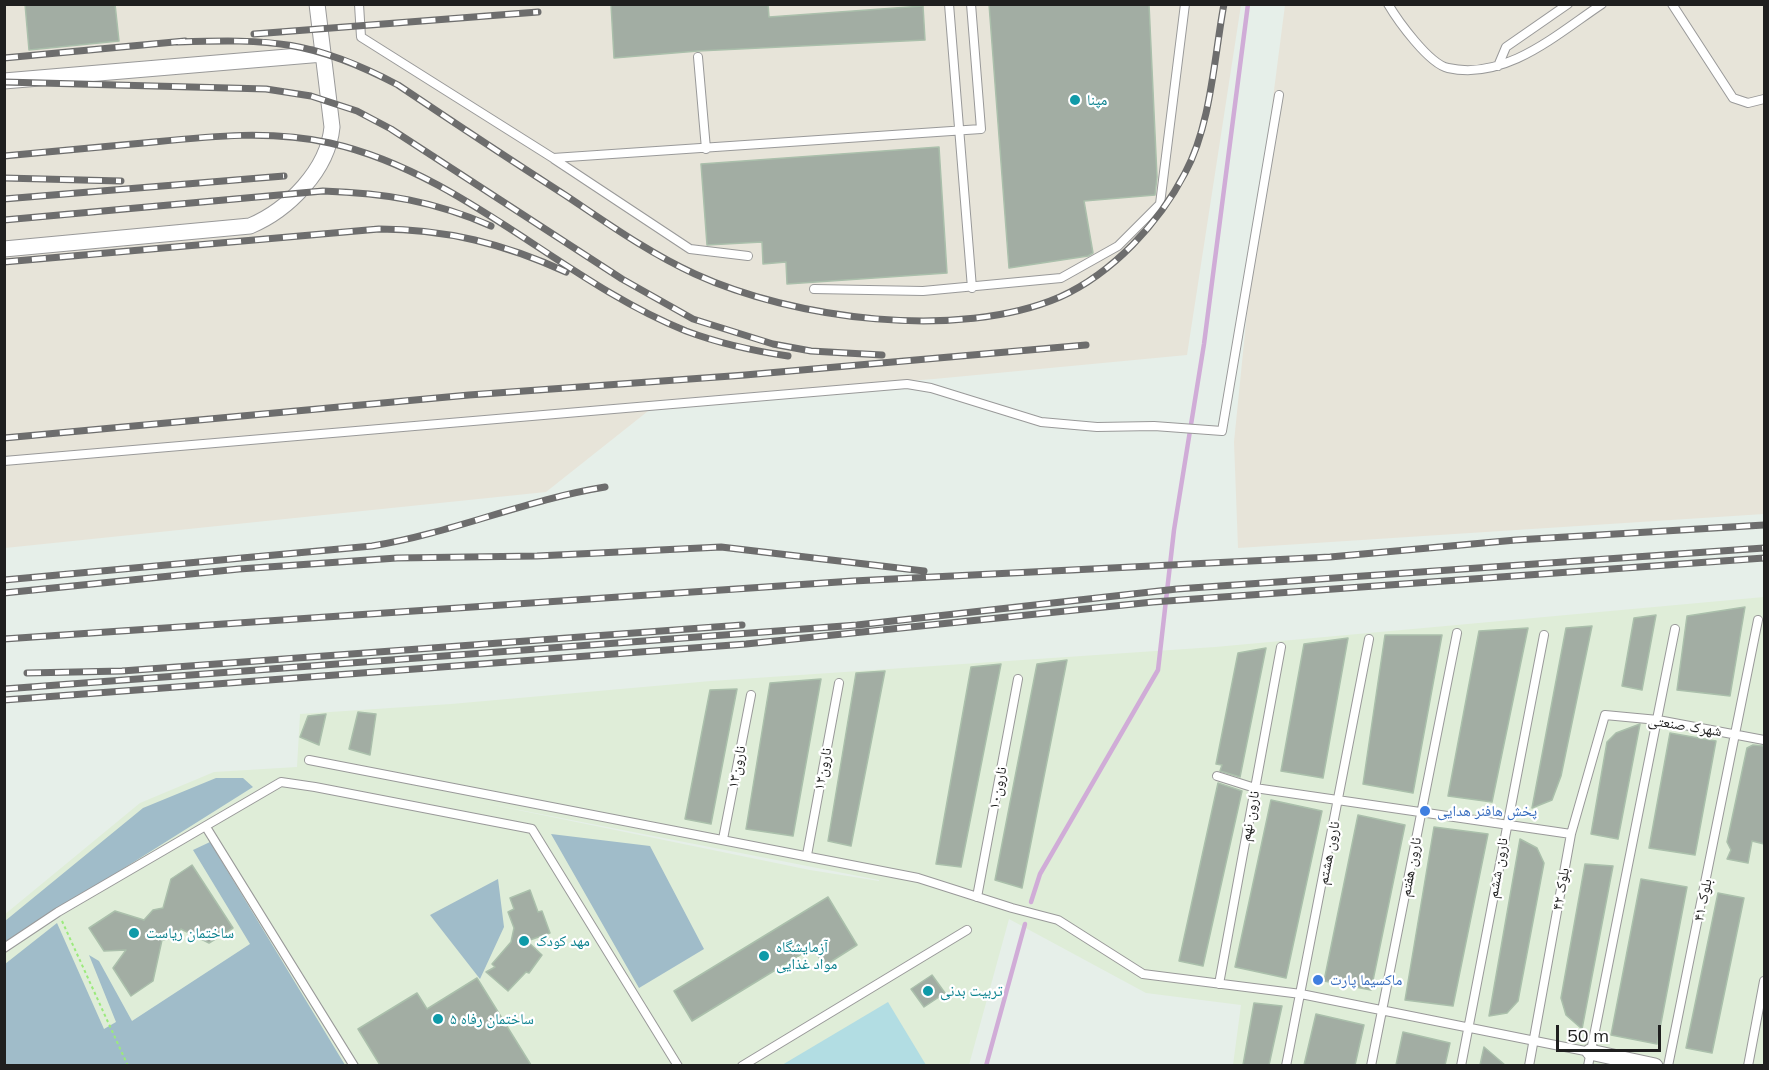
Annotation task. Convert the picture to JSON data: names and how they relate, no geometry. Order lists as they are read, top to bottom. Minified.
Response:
{"streets":{"lane":["شهرک صنعتی","نارون۱۳","نارون۱۲","نارون۱۰","نارون نهم","نارون هشتم","نارون هفتم","نارون ششم","بلوک ۴۲","بلوک ۴۱"]},"crossings":[["شهرک صنعتی","بلوک ۴۲"],["شهرک صنعتی","بلوک ۴۱"]],"places":["مپنا","پخش هافنر هدایی","ساختمان ریاست","مهد کودک","آزمایشگاه مواد غذایی","ماکسیما پارت","تربیت بدنی","۵ ساختمان رفاه"],"scale_bar":"50 m"}
